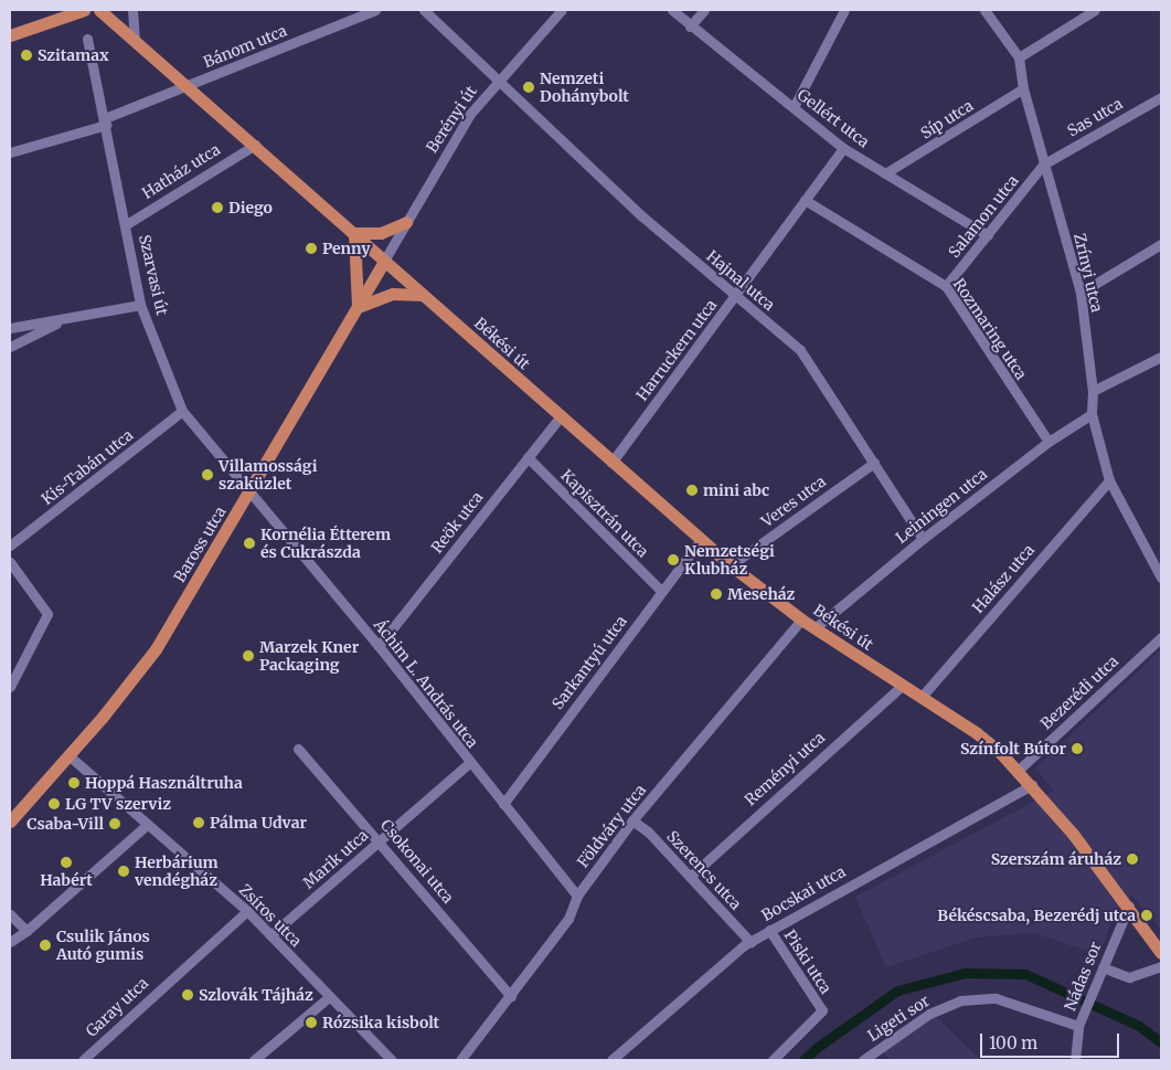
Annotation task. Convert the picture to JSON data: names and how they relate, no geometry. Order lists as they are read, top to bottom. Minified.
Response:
{"streets":{"main road":["Békési út","Baross utca"],"street":["Bánom utca","Sas utca","Gellért utca","Berényi út","Síp utca","Hatház utca","Salamon utca","Zrínyi utca","Szarvasi út","Hajnal utca","Rozmaring utca","Harruckern utca","Kis-Tabán utca","Veres utca","Leiningen utca","Kapisztrán utca","Reök utca","Halász utca","Sarkantyú utca","Áchim L. András utca","Bezerédi utca","Reményi utca","Földváry utca","Marik utca","Csokonai utca","Szerencs utca","Bocskai utca","Zsíros utca","Piski utca","Nádas sor","Garay utca","Ligeti sor"]},"crossings":[["Bánom utca","Szarvasi út"],["Sas utca","Salamon utca"],["Sas utca","Zrínyi utca"],["Gellért utca","Síp utca"],["Gellért utca","Salamon utca"],["Gellért utca","Harruckern utca"],["Berényi út","Hajnal utca"],["Berényi út","Békési út"],["Berényi út","Baross utca"],["Síp utca","Zrínyi utca"],["Hatház utca","Szarvasi út"],["Salamon utca","Zrínyi utca"],["Salamon utca","Rozmaring utca"],["Zrínyi utca","Leiningen utca"],["Zrínyi utca","Halász utca"],["Szarvasi út","Kis-Tabán utca"],["Szarvasi út","Baross utca"],["Szarvasi út","Áchim L. András utca"],["Hajnal utca","Harruckern utca"],["Hajnal utca","Veres utca"],["Hajnal utca","Leiningen utca"],["Rozmaring utca","Harruckern utca"],["Rozmaring utca","Leiningen utca"],["Békési út","Harruckern utca"],["Békési út","Veres utca"],["Békési út","Leiningen utca"],["Békési út","Reök utca"],["Békési út","Baross utca"],["Békési út","Halász utca"],["Békési út","Sarkantyú utca"],["Békési út","Bezerédi utca"],["Békési út","Reményi utca"],["Békési út","Földváry utca"],["Békési út","Bocskai utca"],["Békési út","Nádas sor"],["Kapisztrán utca","Reök utca"],["Kapisztrán utca","Sarkantyú utca"],["Reök utca","Áchim L. András utca"],["Baross utca","Áchim L. András utca"],["Baross utca","Zsíros utca"],["Sarkantyú utca","Áchim L. András utca"],["Áchim L. András utca","Földváry utca"],["Áchim L. András utca","Marik utca"],["Reményi utca","Szerencs utca"],["Földváry utca","Csokonai utca"],["Földváry utca","Szerencs utca"],["Marik utca","Csokonai utca"],["Marik utca","Zsíros utca"],["Szerencs utca","Bocskai utca"],["Bocskai utca","Piski utca"],["Zsíros utca","Garay utca"],["Nádas sor","Ligeti sor"]],"places":["Szitamax","Nemzeti Dohánybolt","Diego","Penny","Villamossági szaküzlet","mini abc","Kornélia Étterem és Cukrászda","Nemzetségi Klubház","Meseház","Marzek Kner Packaging","Színfolt Bútor","Hoppá Használtruha","LG TV szerviz","Pálma Udvar","Csaba-Vill","Szerszám áruház","Habért","Herbárium vendégház","Békéscsaba, Bezerédj utca","Csulik János Autó gumis","Szlovák Tájház","Rózsika kisbolt"],"scale_bar":"100 m"}
